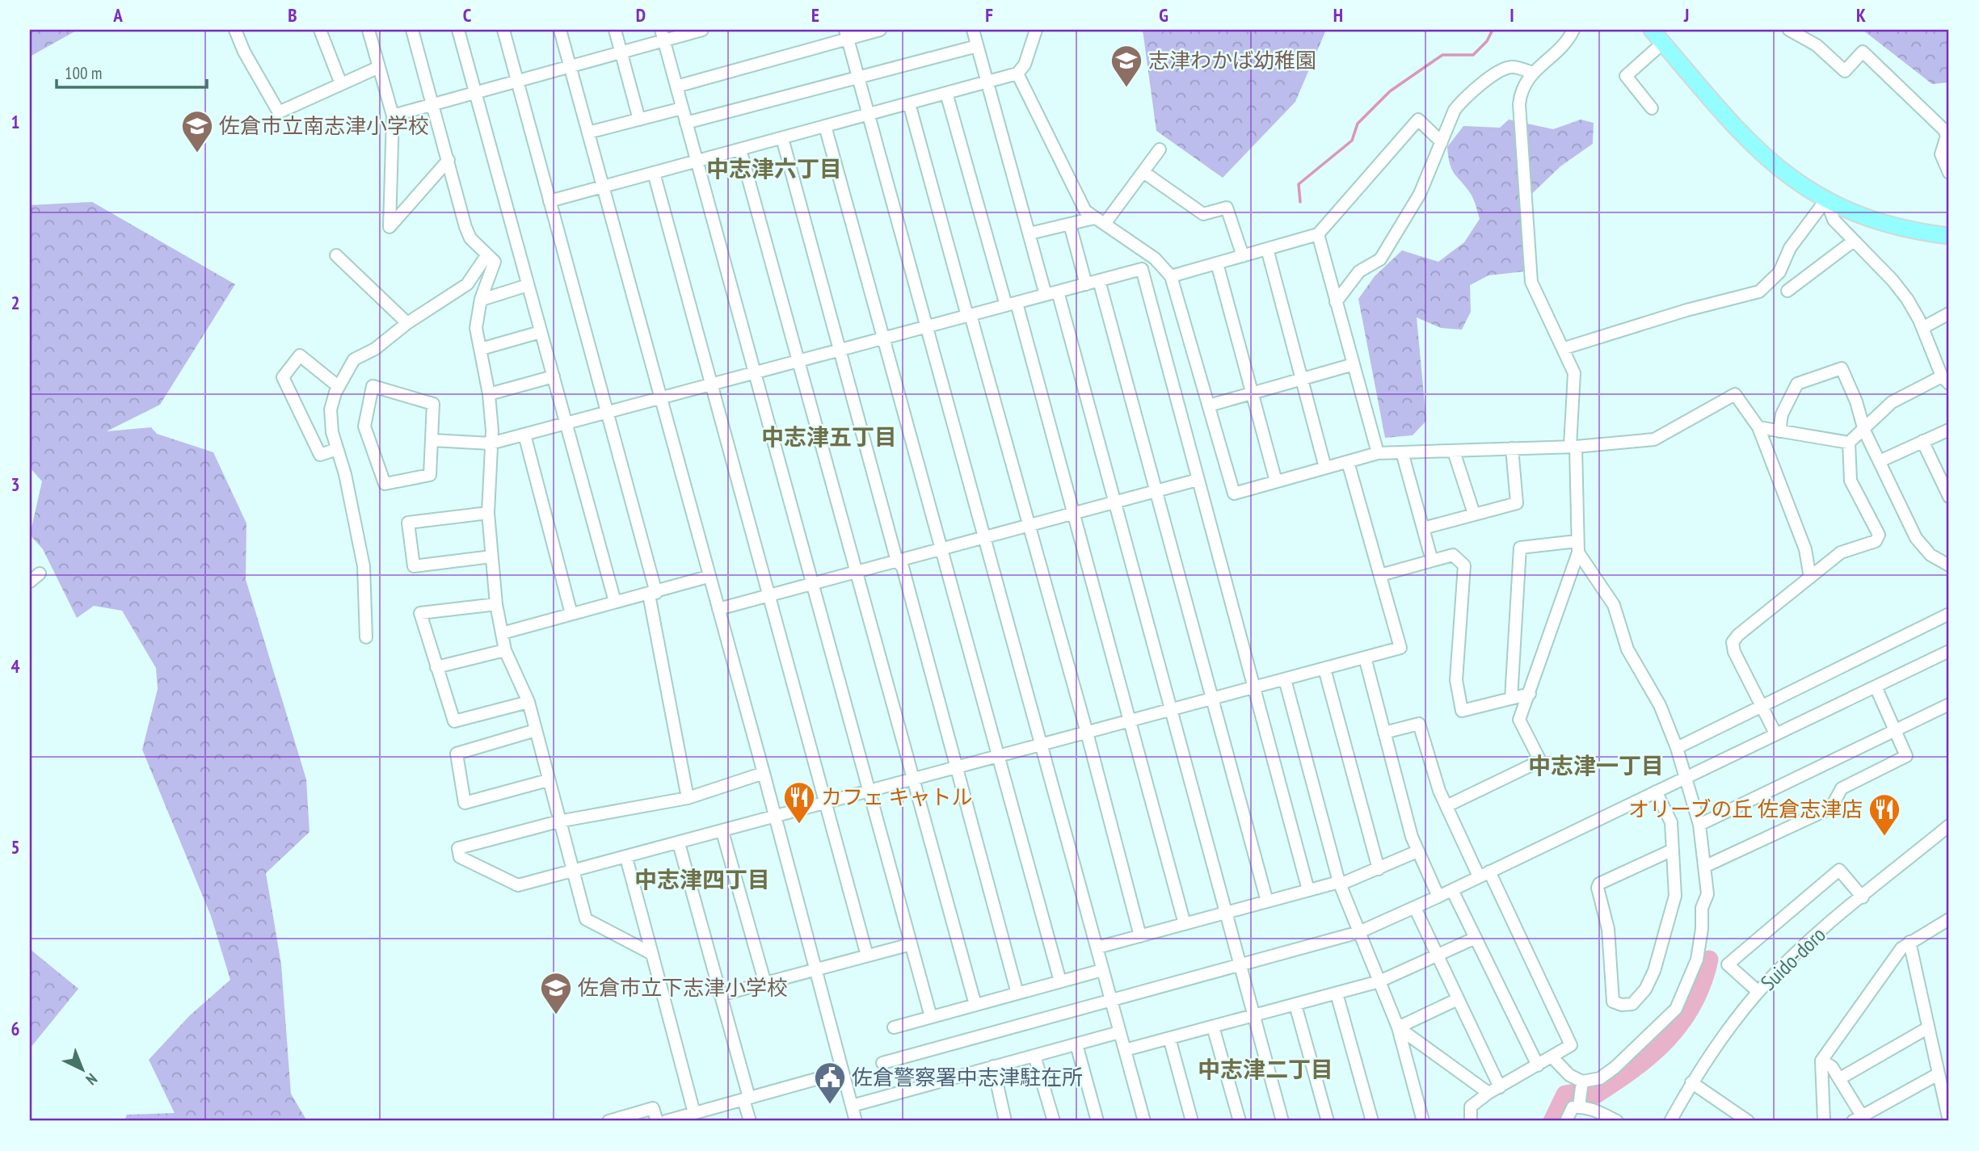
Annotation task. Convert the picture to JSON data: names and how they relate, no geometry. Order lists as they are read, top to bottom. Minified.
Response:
{"streets":{"street":["Suido-doro"]},"districts":["中志津六丁目","中志津五丁目","中志津一丁目","中志津四丁目","中志津二丁目"],"places":{"school or university":["志津わかば幼稚園","佐倉市立南志津小学校","佐倉市立下志津小学校"],"restaurant":["カフェ キャトル","オリーブの丘 佐倉志津店"],"public building":["佐倉警察署中志津駐在所"]},"scale_bar":"100 m","north":"bottom right","grid":{"columns":["A","B","C","D","E","F","G","H","I","J","K"],"rows":["1","2","3","4","5","6"]}}
